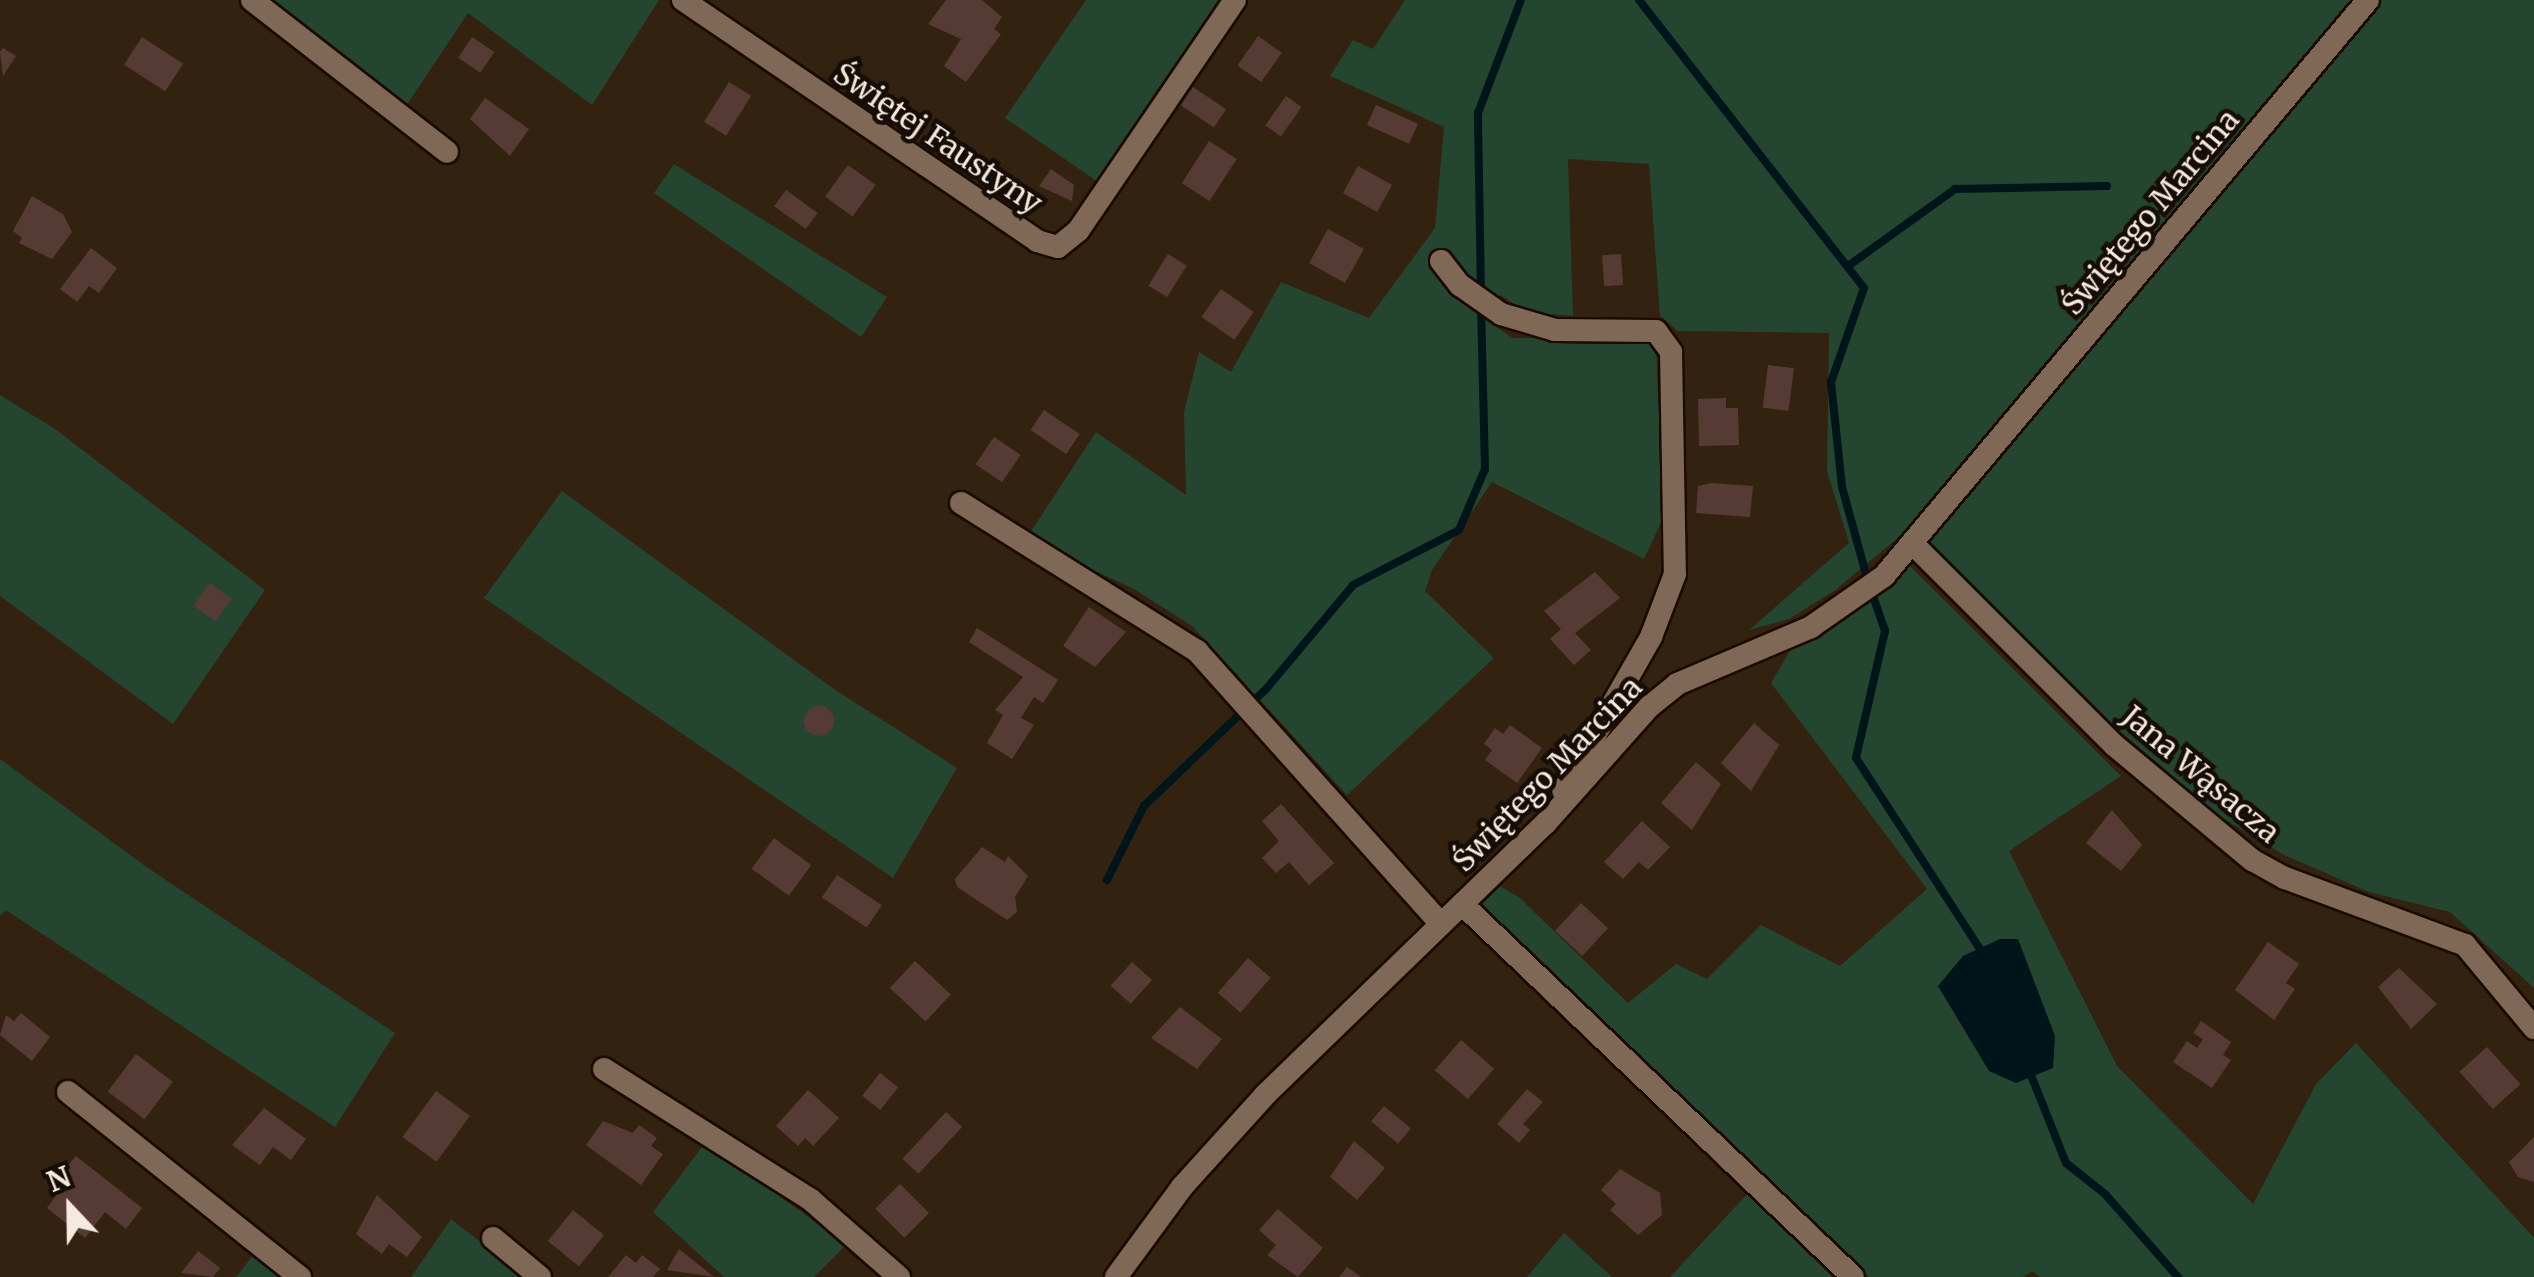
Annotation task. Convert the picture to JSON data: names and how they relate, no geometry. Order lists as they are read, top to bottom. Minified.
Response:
{"streets":{"street":["Świętej Faustyny","Świętego Marcina","Jana Wąsacza"]},"crossings":[["Świętego Marcina","Jana Wąsacza"]],"north":"top"}
